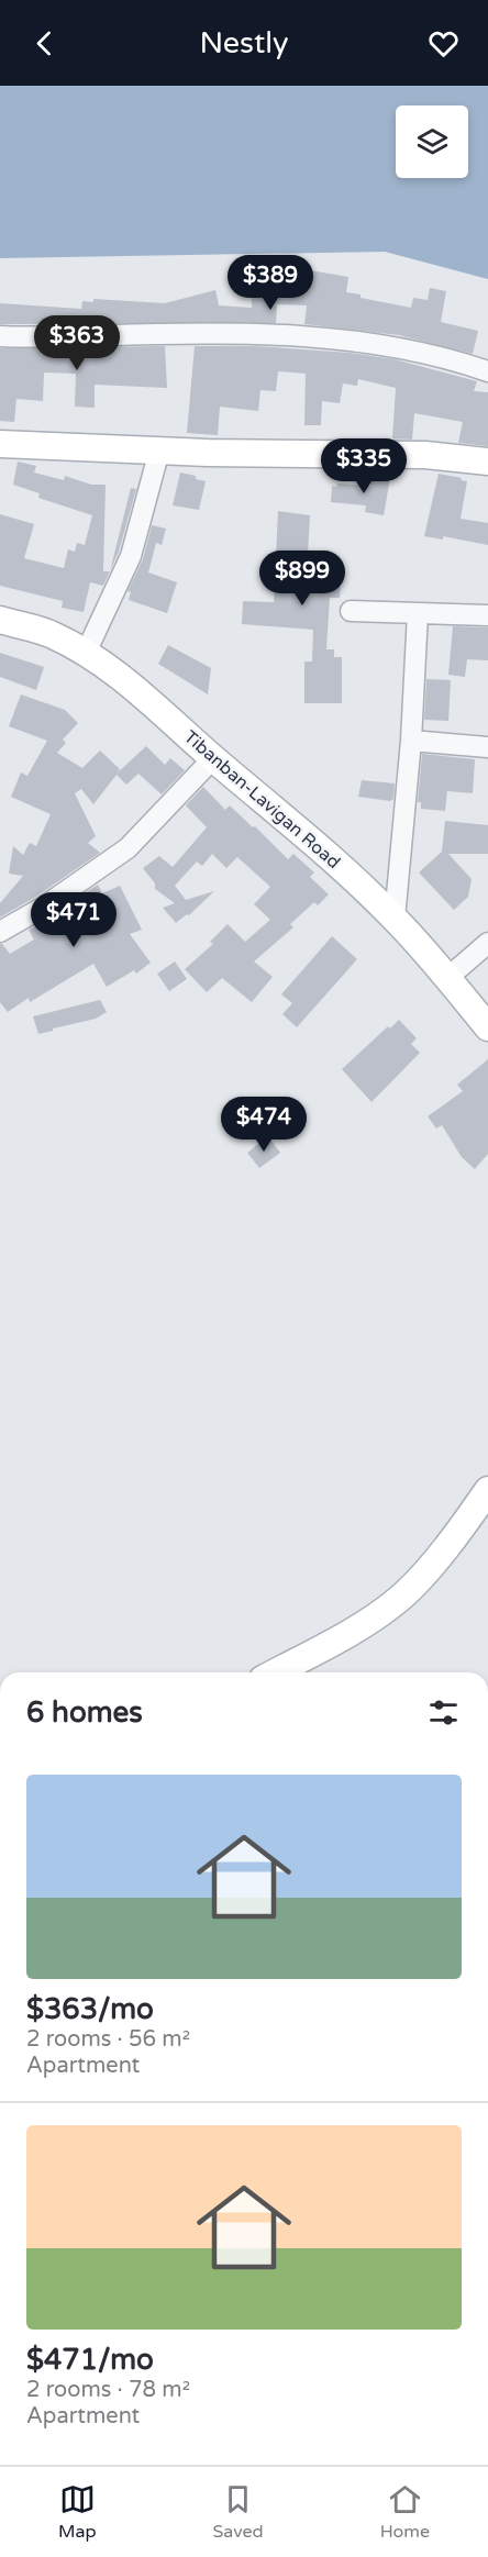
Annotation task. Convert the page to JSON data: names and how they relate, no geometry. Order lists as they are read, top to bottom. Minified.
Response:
{"streets":{"street":["Tibanban-Lavigan Road"]},"page":{"header":"Nestly","price":["$389","$363","$335","$899","$471","$474"],"heading":"6 homes","list":[{"name":"$363/mo","note":"2 rooms · 56 m² · Apartment"},{"name":"$471/mo","note":"2 rooms · 78 m² · Apartment"}],"tabs":["Map","Saved","Home"]}}
